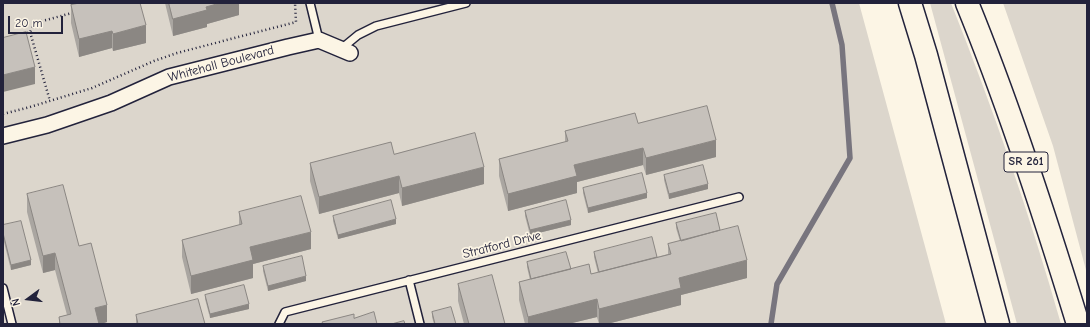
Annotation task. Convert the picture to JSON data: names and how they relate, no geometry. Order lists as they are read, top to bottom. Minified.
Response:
{"streets":{"main road":["SR 261"],"street":["Whitehall Boulevard"],"lane":["Stratford Drive"]},"scale_bar":"20 m","north":"left"}
